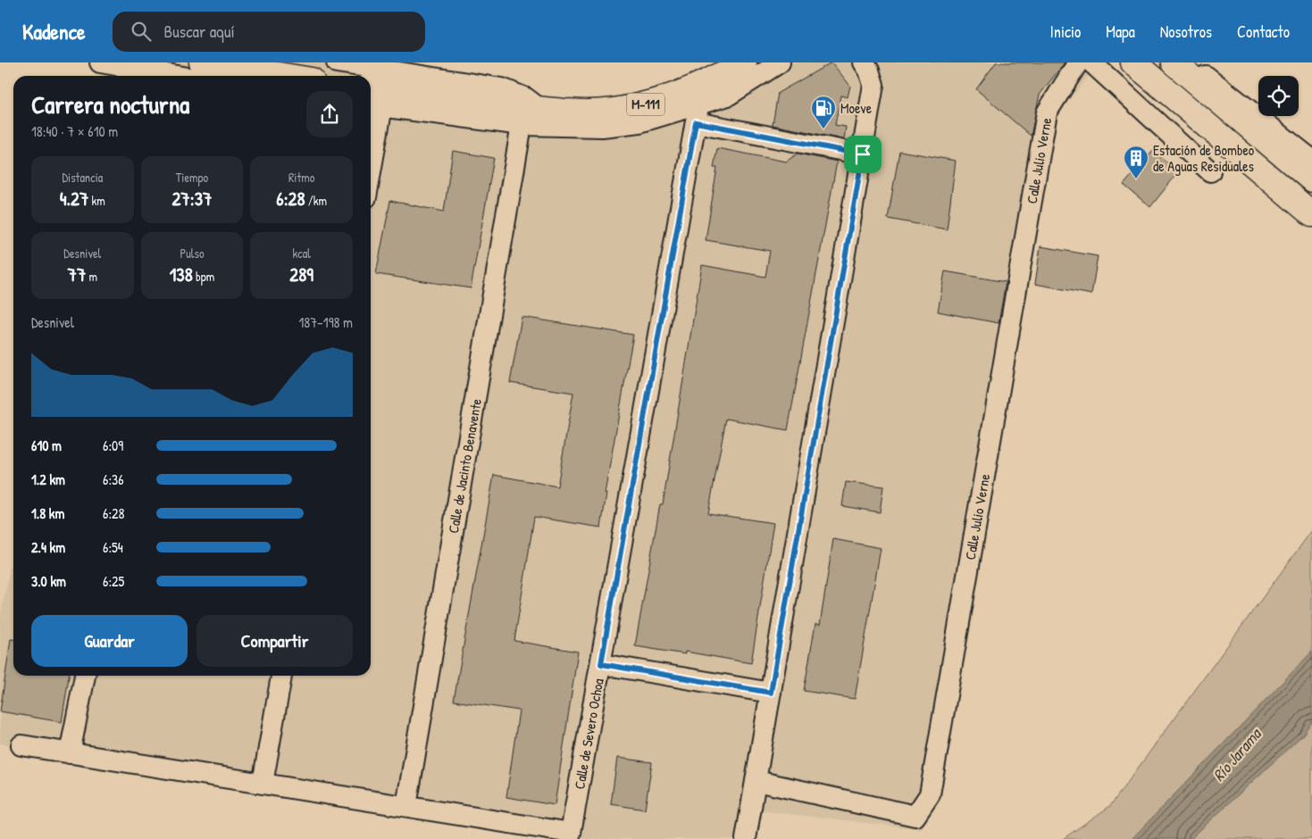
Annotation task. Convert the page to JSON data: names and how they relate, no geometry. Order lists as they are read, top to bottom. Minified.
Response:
{"streets":{"main road":["M-111"],"street":["Calle Julio Verne","Calle de Jacinto Benavente","Calle de Severo Ochoa"]},"crossings":[["Calle de Jacinto Benavente","Calle de Severo Ochoa"]],"water":["Río Jarama"],"places":{"fuel station":["Moeve"],"building":["Estación de Bombeo de Aguas Residuales"]},"page":{"header":"Kadence","search":"Buscar aquí","nav":["Inicio","Mapa","Nosotros","Contacto"],"heading":["Carrera nocturna","18:40 · 7 × 610 m"],"stats":[["Distancia","4.27 km"],["Tiempo","27:37"],["Ritmo","6:28 /km"],["Desnivel","77 m"],["Pulso","138 bpm"],["kcal","289"]],"chart":["Desnivel","187–198 m"],"list":[{"name":"610 m","note":"6:09"},{"name":"1.2 km","note":"6:36"},{"name":"1.8 km","note":"6:28"},{"name":"2.4 km","note":"6:54"},{"name":"3.0 km","note":"6:25"}],"buttons":["Guardar","Compartir"]}}
